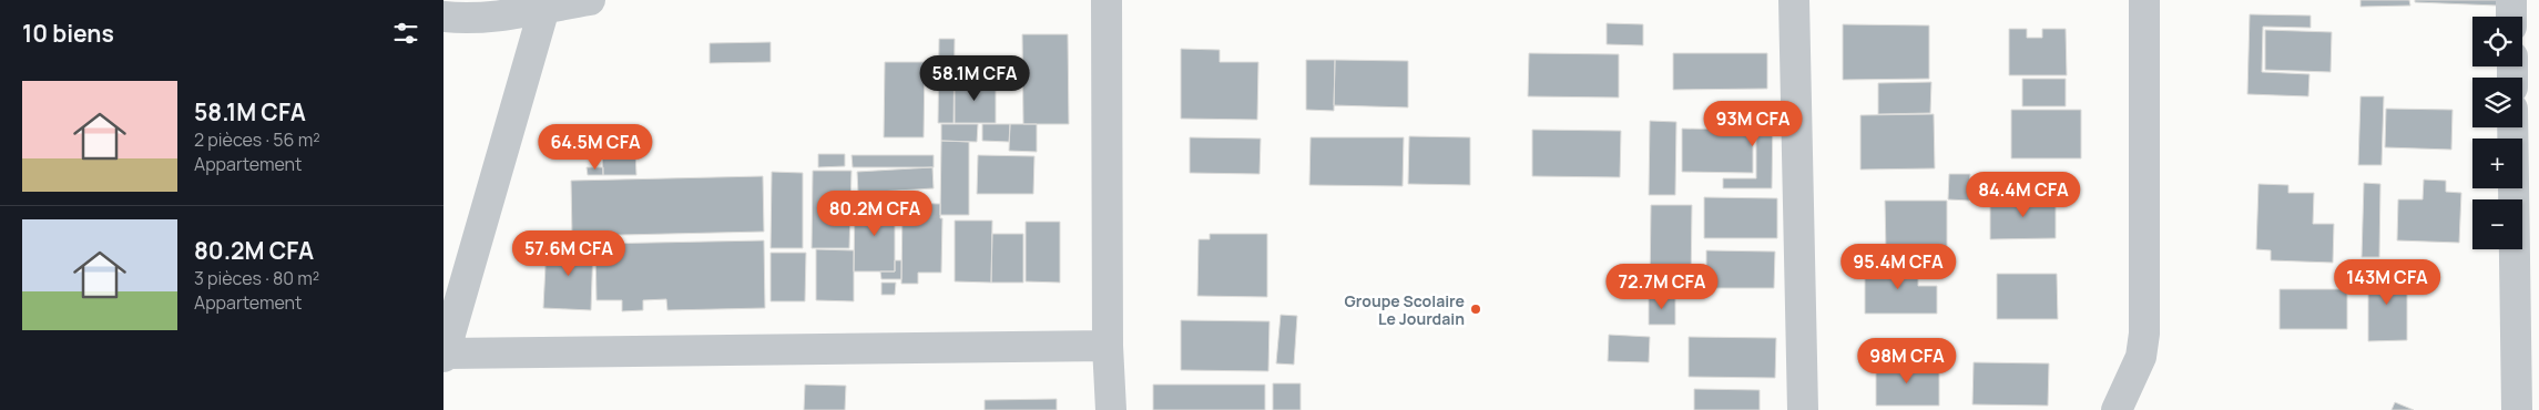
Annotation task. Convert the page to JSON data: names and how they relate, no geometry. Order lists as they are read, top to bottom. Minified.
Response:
{"places":["Groupe Scolaire Le Jourdain"],"page":{"heading":"10 biens","map_buttons":["+","−"],"price":["58.1M CFA","93M CFA","64.5M CFA","84.4M CFA","80.2M CFA","57.6M CFA","95.4M CFA","143M CFA","72.7M CFA","98M CFA"],"list":[{"name":"58.1M CFA","note":"2 pièces · 56 m² · Appartement"},{"name":"80.2M CFA","note":"3 pièces · 80 m² · Appartement"}]}}
